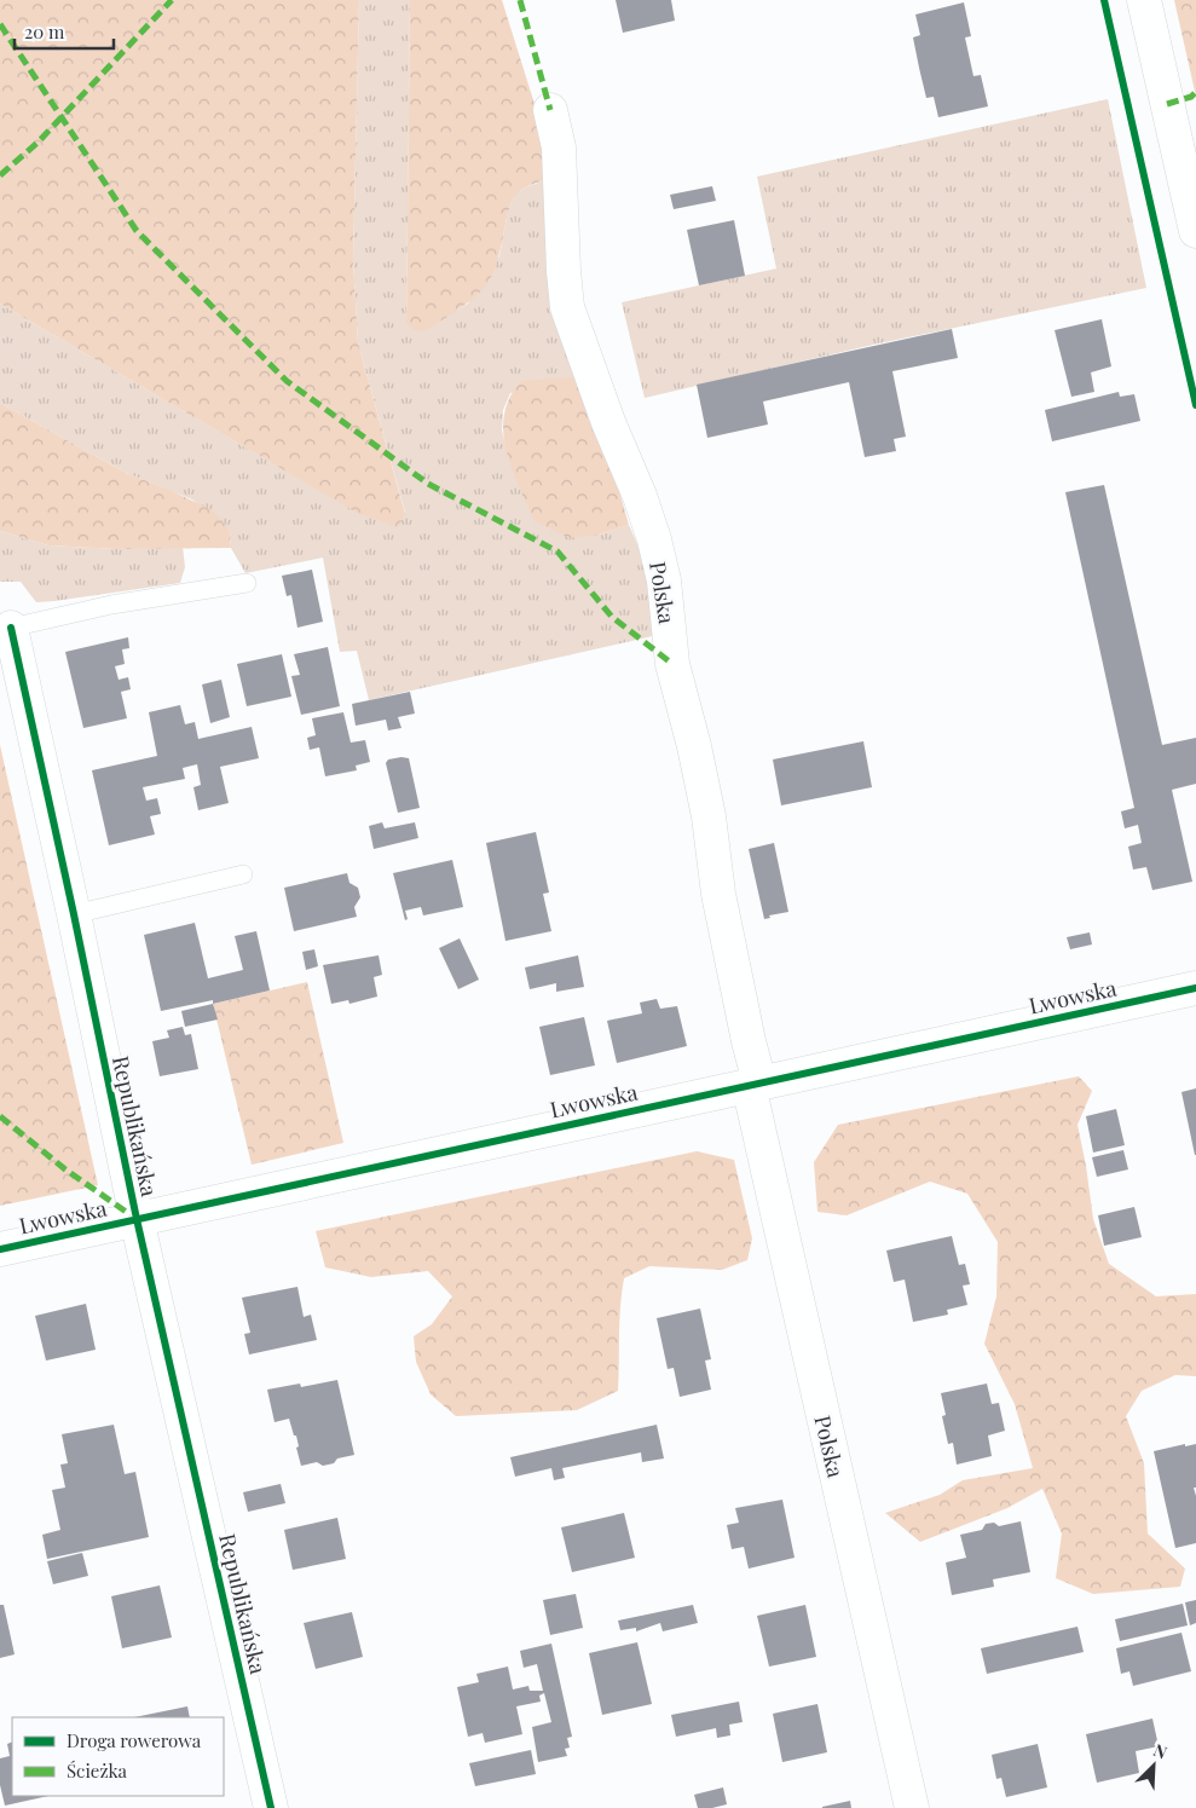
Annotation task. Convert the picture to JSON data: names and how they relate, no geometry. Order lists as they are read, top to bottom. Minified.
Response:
{"streets":{"street":["Polska","Lwowska","Republikańska"]},"crossings":[["Polska","Lwowska"],["Lwowska","Republikańska"]],"legend":["Droga rowerowa","Ścieżka"],"scale_bar":"20 m","north":"top right"}
